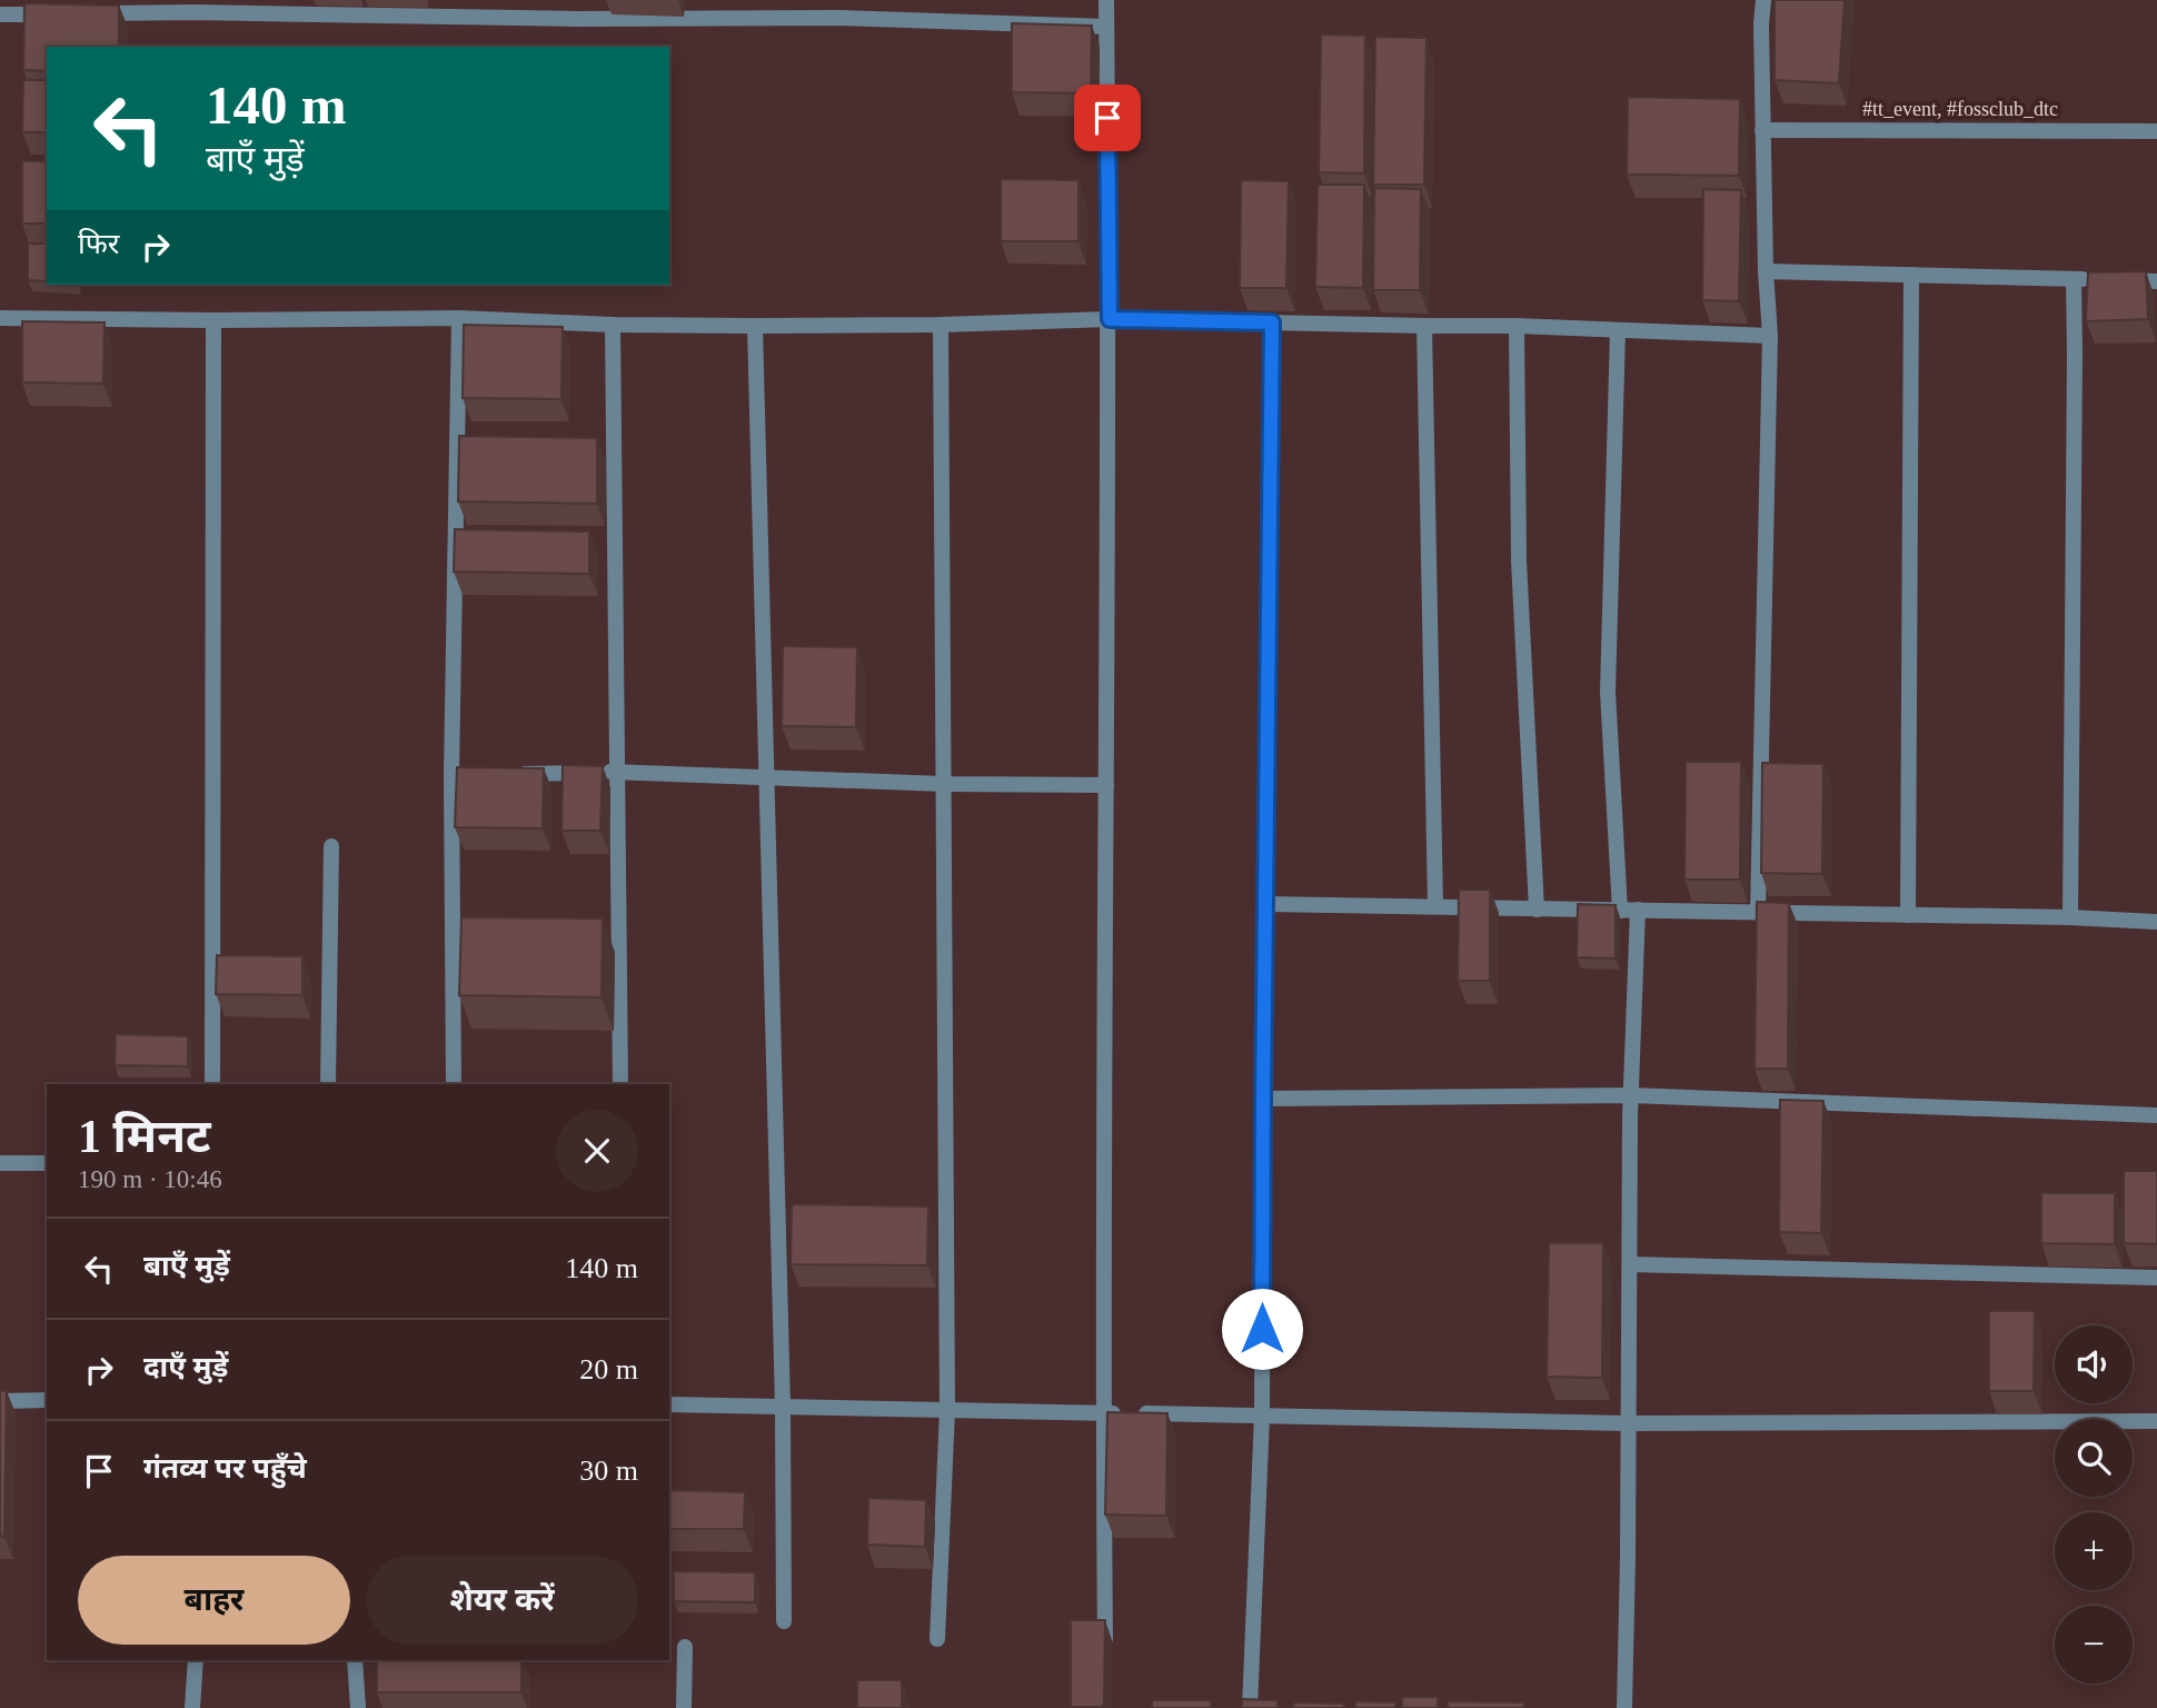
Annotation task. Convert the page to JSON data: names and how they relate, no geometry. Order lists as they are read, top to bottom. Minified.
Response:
{"streets":{"street":["#tt_event, #fossclub_dtc"]},"page":{"turn":["140 m","बाएँ मुड़ें"],"then":"फिर","heading":["1 मिनट","190 m · 10:46"],"list":[{"name":"बाएँ मुड़ें","value":"140 m"},{"name":"दाएँ मुड़ें","value":"20 m"},{"name":"गंतव्य पर पहुँचे","value":"30 m"}],"map_buttons":["+","−"],"buttons":["बाहर","शेयर करें"]}}
